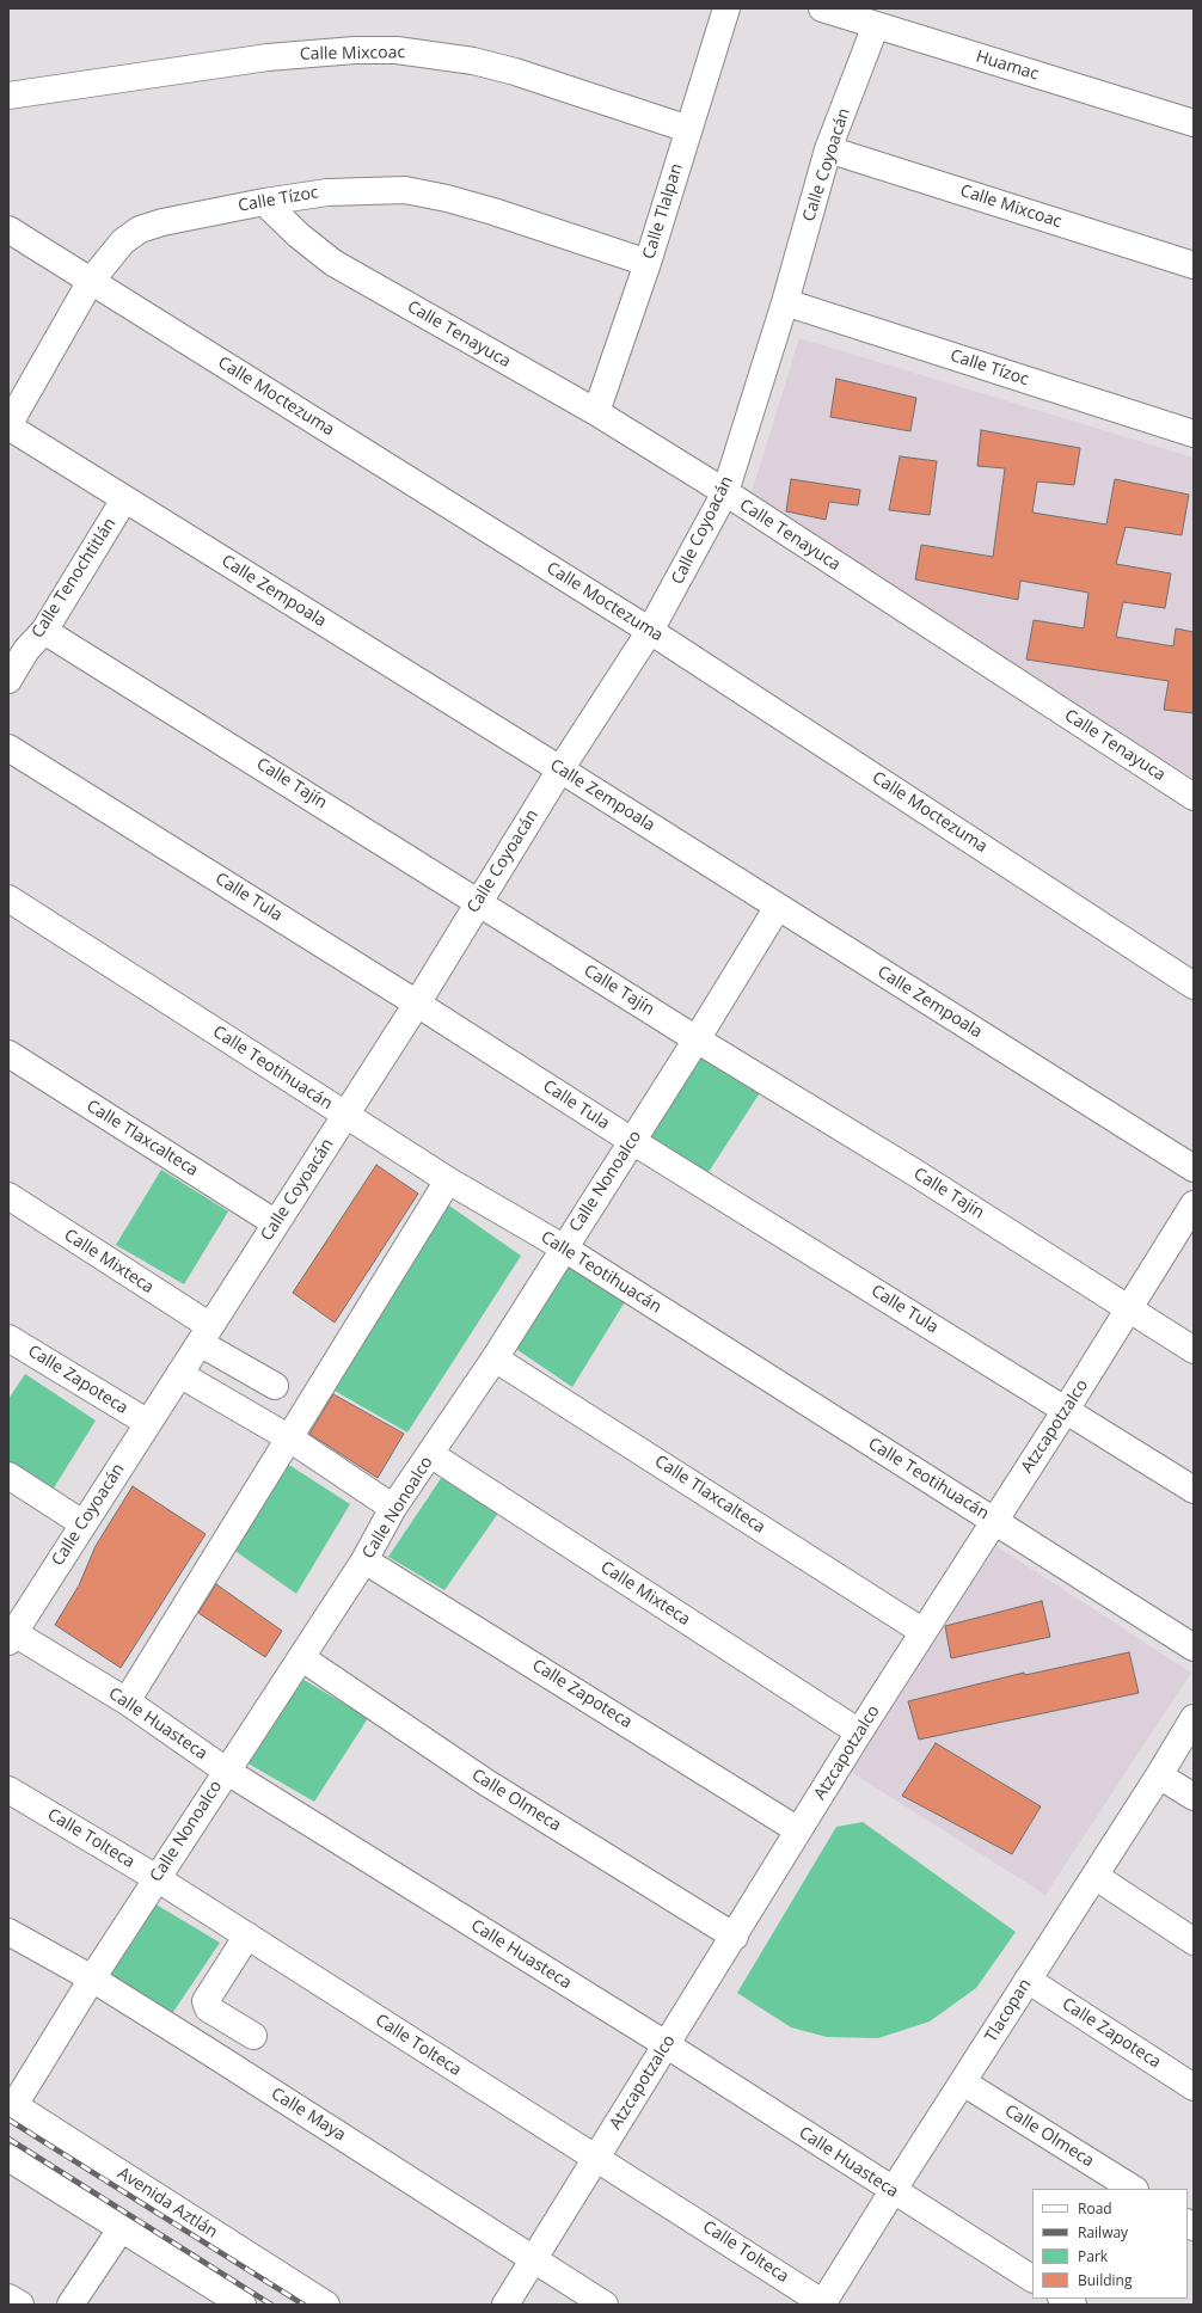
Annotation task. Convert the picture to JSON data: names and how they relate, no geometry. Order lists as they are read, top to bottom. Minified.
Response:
{"streets":{"street":["Calle Mixcoac","Huamac","Calle Coyoacán","Calle Tízoc","Calle Tlalpan","Calle Tenayuca","Calle Moctezuma","Calle Tenochtitlán","Calle Zempoala","Calle Tajín","Calle Tula","Calle Teotihuacán","Calle Tlaxcalteca","Calle Nonoalco","Calle Mixteca","Calle Zapoteca","Atzcapotzalco","Calle Huasteca","Calle Olmeca","Calle Tolteca","Tlacopan","Calle Maya","Avenida Aztlán"]},"crossings":[["Calle Mixcoac","Calle Coyoacán"],["Calle Mixcoac","Calle Tlalpan"],["Huamac","Calle Coyoacán"],["Calle Coyoacán","Calle Tízoc"],["Calle Coyoacán","Calle Tenayuca"],["Calle Coyoacán","Calle Moctezuma"],["Calle Coyoacán","Calle Zempoala"],["Calle Coyoacán","Calle Tajín"],["Calle Coyoacán","Calle Tula"],["Calle Coyoacán","Calle Teotihuacán"],["Calle Coyoacán","Calle Tlaxcalteca"],["Calle Coyoacán","Calle Mixteca"],["Calle Coyoacán","Calle Zapoteca"],["Calle Coyoacán","Calle Huasteca"],["Calle Tízoc","Calle Tlalpan"],["Calle Tízoc","Calle Tenayuca"],["Calle Tízoc","Calle Moctezuma"],["Calle Tízoc","Calle Zempoala"],["Calle Tlalpan","Calle Tenayuca"],["Calle Tenochtitlán","Calle Zempoala"],["Calle Tenochtitlán","Calle Tajín"],["Calle Zempoala","Calle Nonoalco"],["Calle Tajín","Calle Nonoalco"],["Calle Tajín","Atzcapotzalco"],["Calle Tula","Calle Nonoalco"],["Calle Tula","Atzcapotzalco"],["Calle Teotihuacán","Calle Nonoalco"],["Calle Teotihuacán","Atzcapotzalco"],["Calle Tlaxcalteca","Calle Nonoalco"],["Calle Tlaxcalteca","Atzcapotzalco"],["Calle Nonoalco","Calle Mixteca"],["Calle Nonoalco","Calle Zapoteca"],["Calle Nonoalco","Calle Huasteca"],["Calle Nonoalco","Calle Olmeca"],["Calle Nonoalco","Calle Tolteca"],["Calle Nonoalco","Calle Maya"],["Calle Nonoalco","Avenida Aztlán"],["Calle Mixteca","Atzcapotzalco"],["Calle Zapoteca","Atzcapotzalco"],["Calle Zapoteca","Tlacopan"],["Atzcapotzalco","Calle Huasteca"],["Atzcapotzalco","Calle Olmeca"],["Atzcapotzalco","Calle Tolteca"],["Atzcapotzalco","Calle Maya"],["Calle Huasteca","Tlacopan"],["Calle Olmeca","Tlacopan"],["Calle Tolteca","Tlacopan"]],"legend":["Road","Railway","Park","Building"]}
